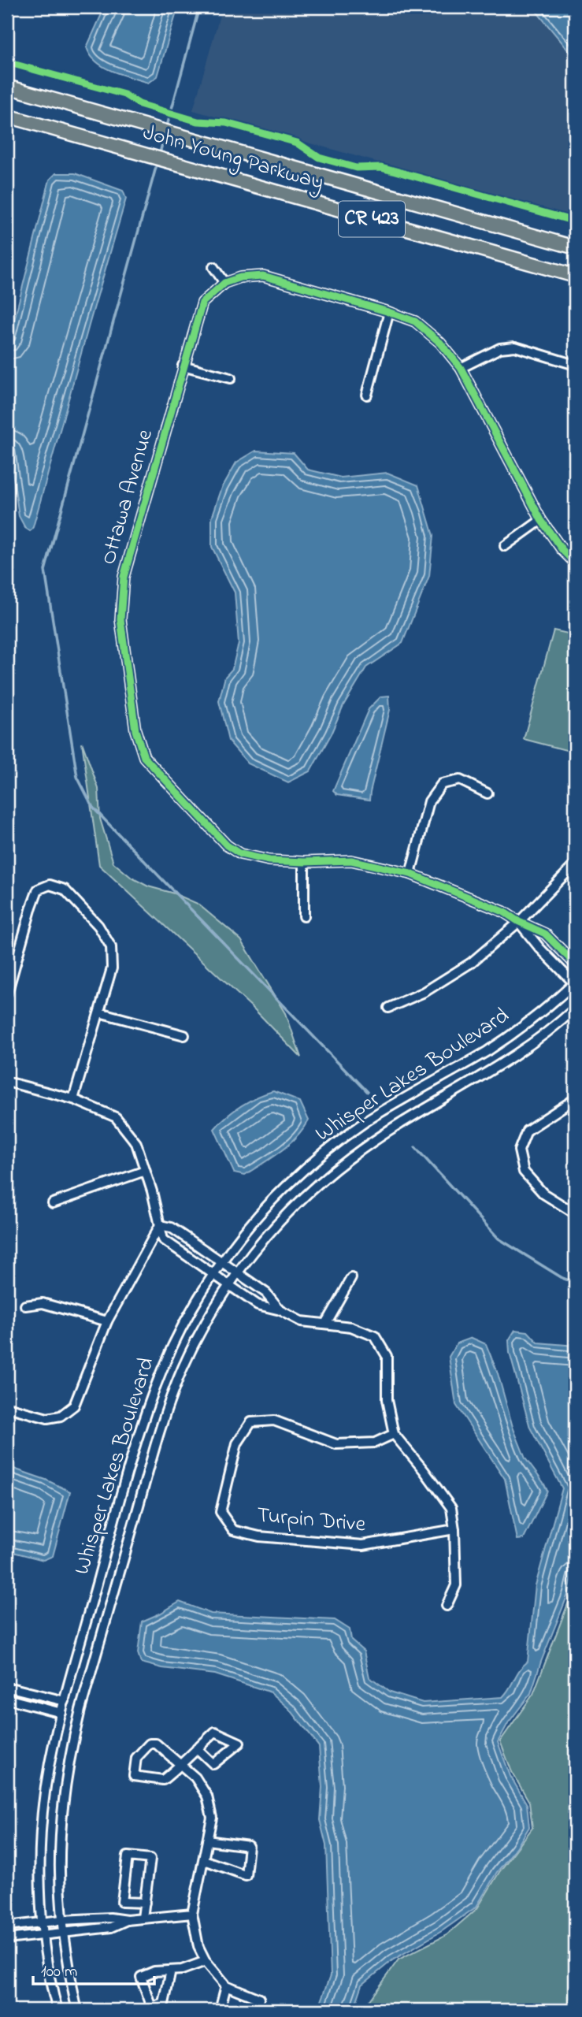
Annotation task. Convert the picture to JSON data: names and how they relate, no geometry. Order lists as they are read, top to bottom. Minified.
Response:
{"streets":{"highway":["John Young Parkway","CR 423"],"street":["Ottawa Avenue","Whisper Lakes Boulevard","Turpin Drive"]},"crossings":[["Ottawa Avenue","Whisper Lakes Boulevard"]],"scale_bar":"100 m"}
